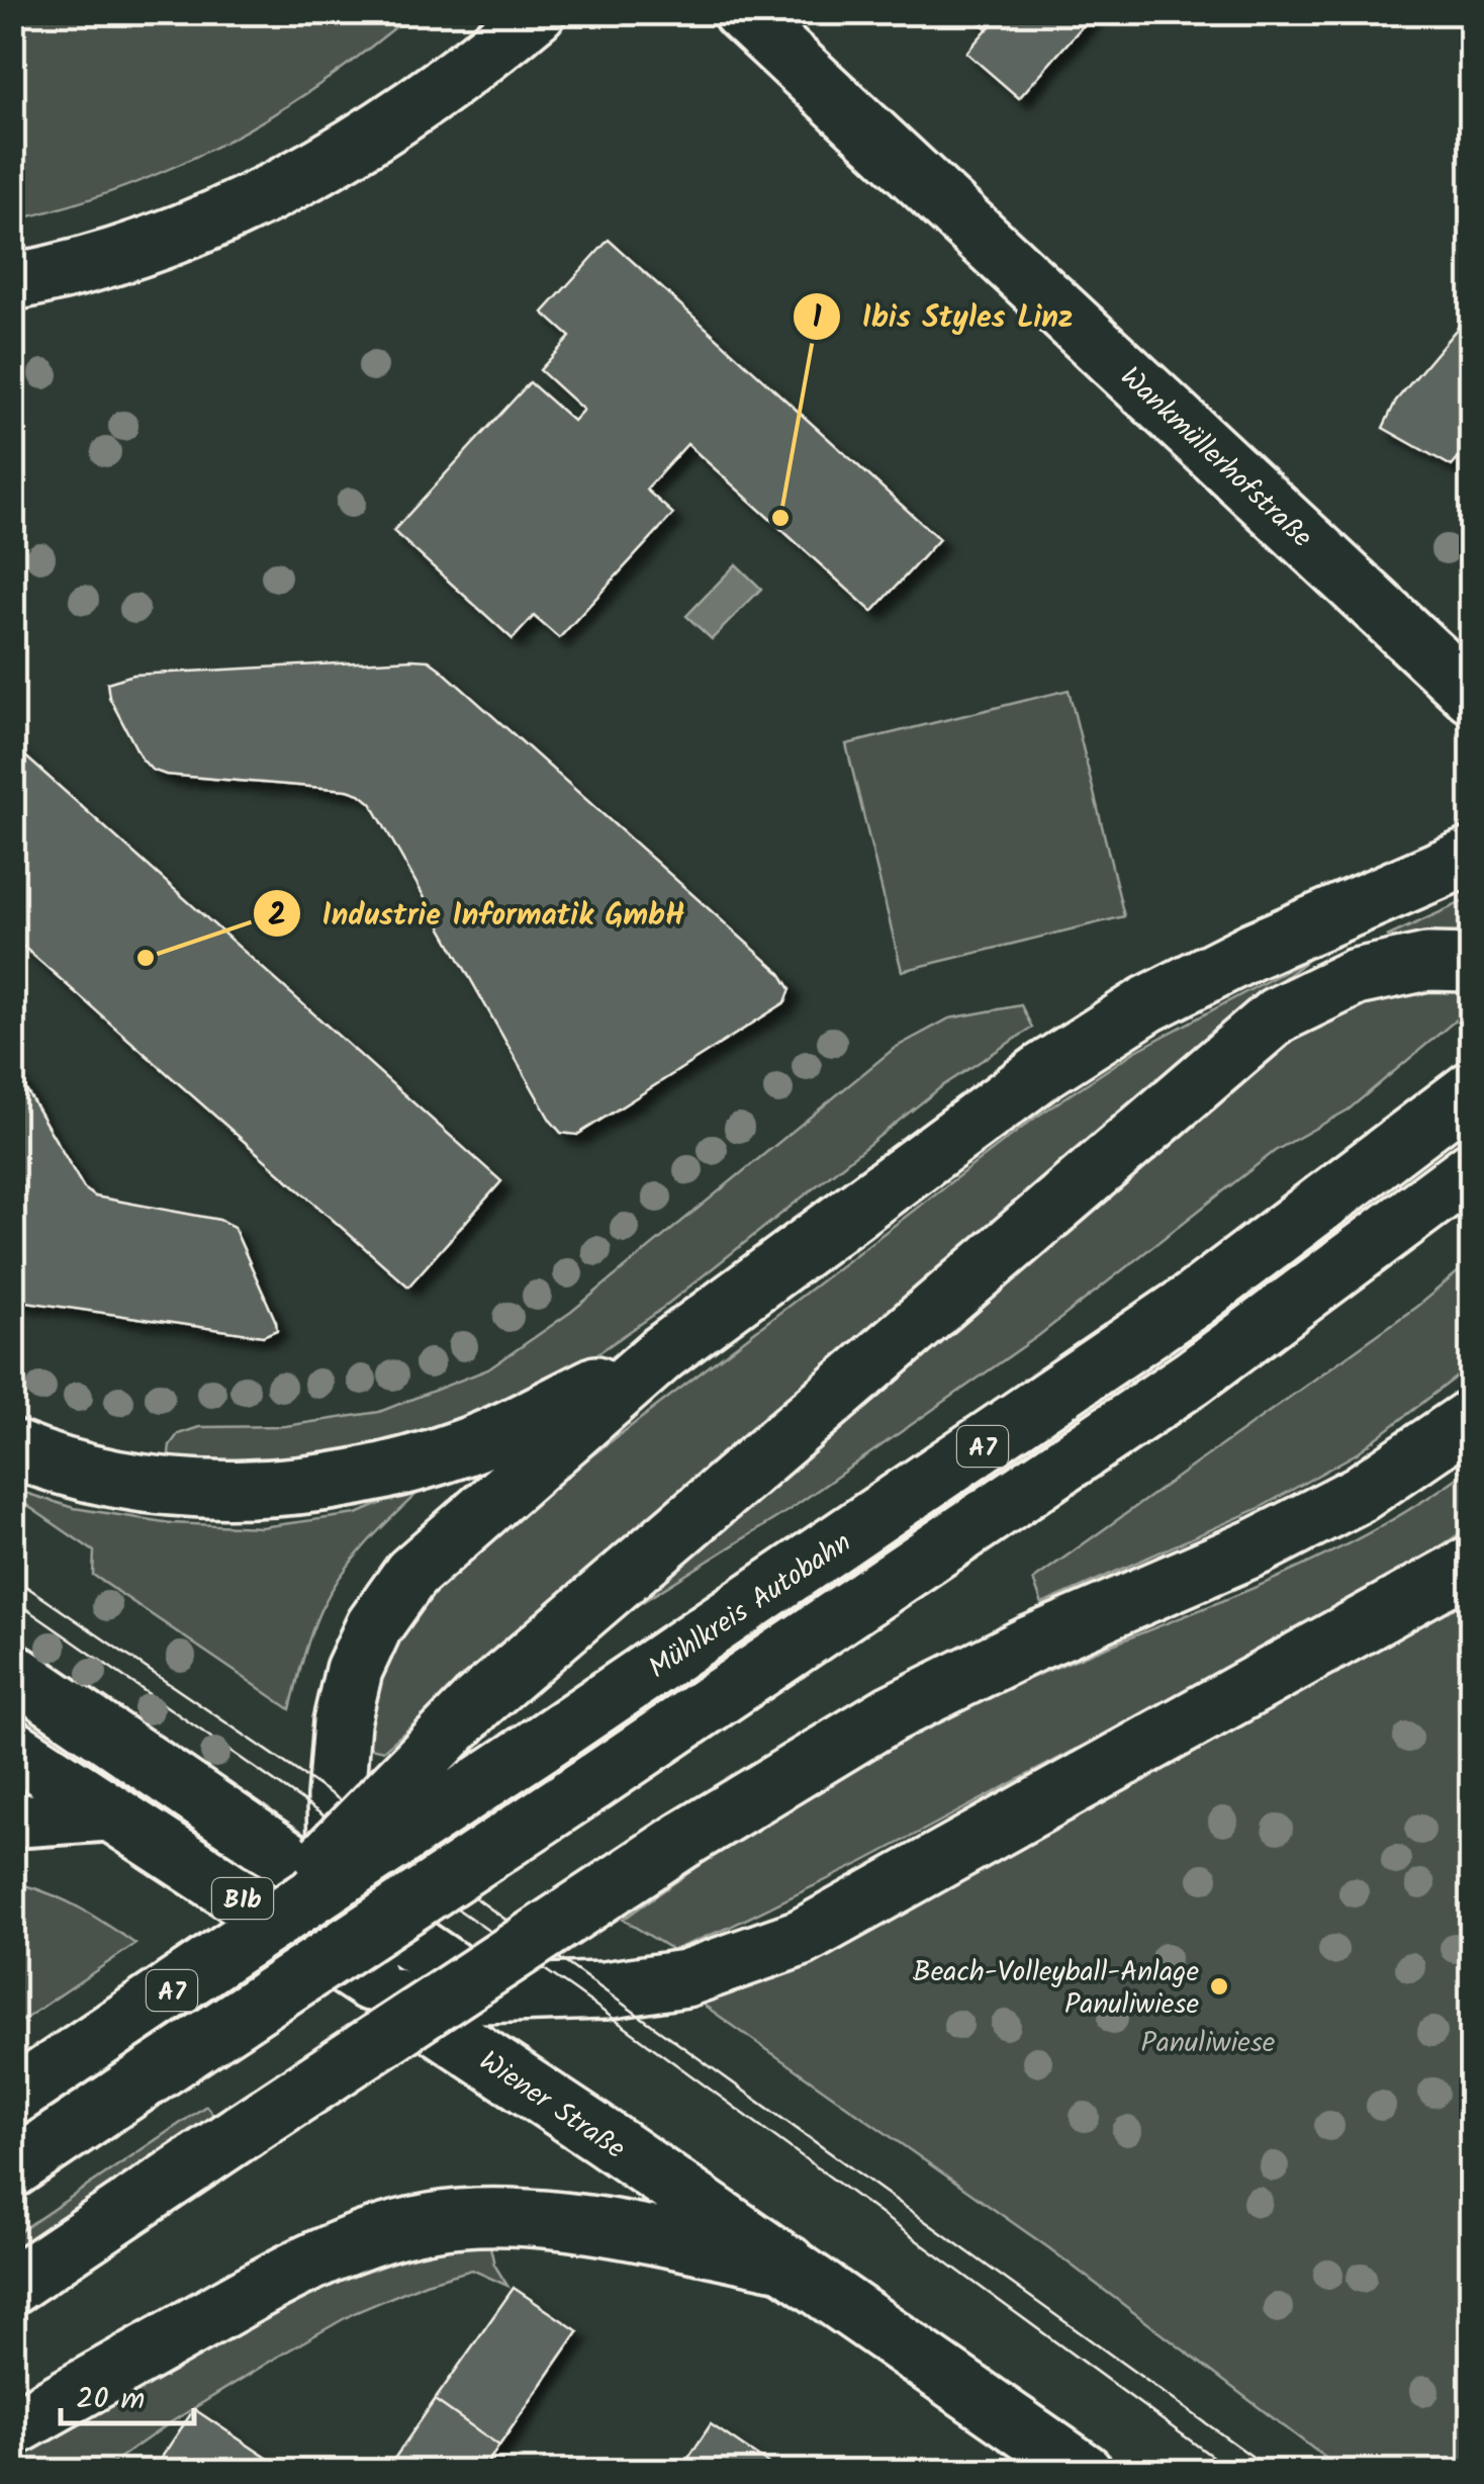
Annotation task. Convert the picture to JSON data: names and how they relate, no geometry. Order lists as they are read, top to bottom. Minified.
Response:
{"streets":{"main road":["Wankmüllerhofstraße","A7","Mühlkreis Autobahn","B1b","Wiener Straße"]},"parks":["Panuliwiese"],"places":["Ibis Styles Linz","Industrie Informatik GmbH","Beach-Volleyball-Anlage Panuliwiese"],"scale_bar":"20 m"}
